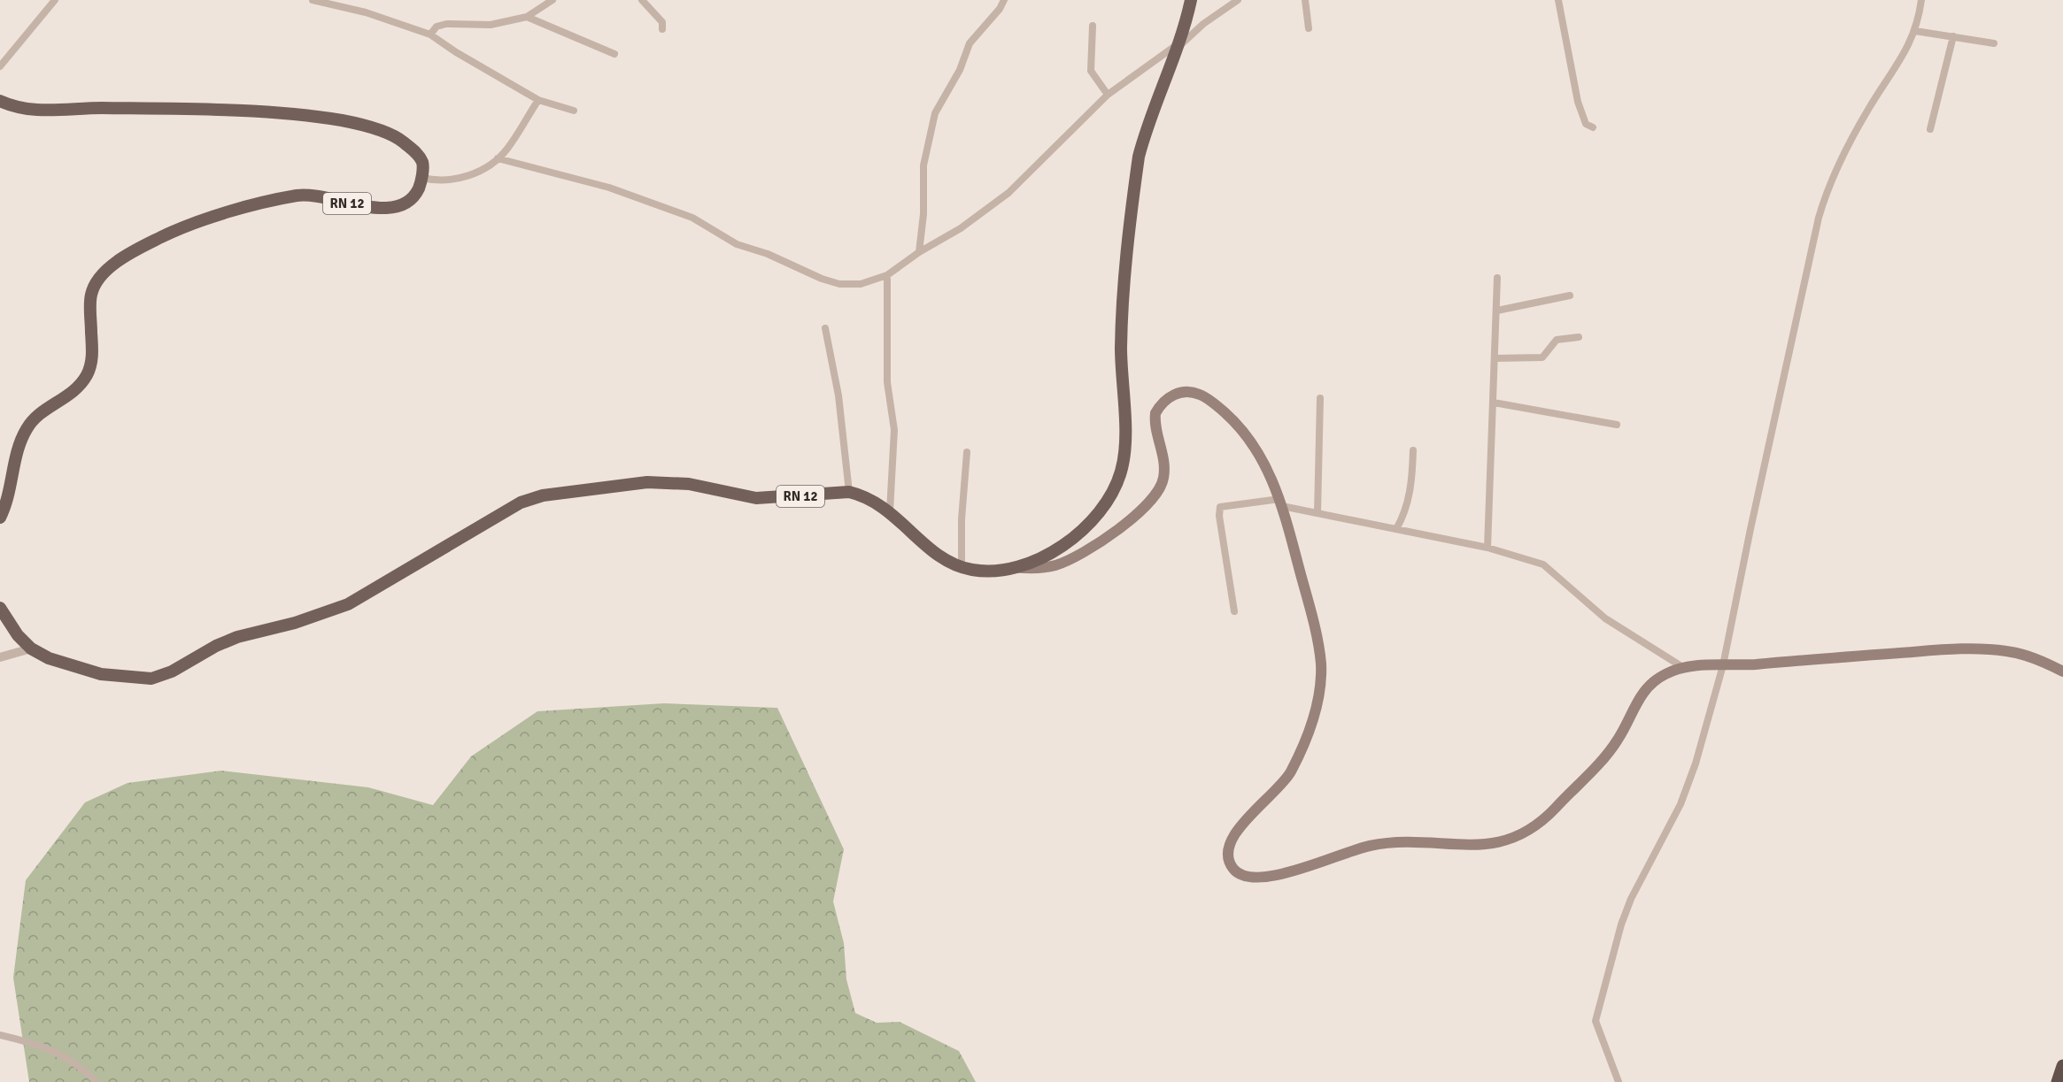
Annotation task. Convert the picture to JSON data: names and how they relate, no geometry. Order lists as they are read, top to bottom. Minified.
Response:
{"streets":{"main road":["RN 12"]}}
